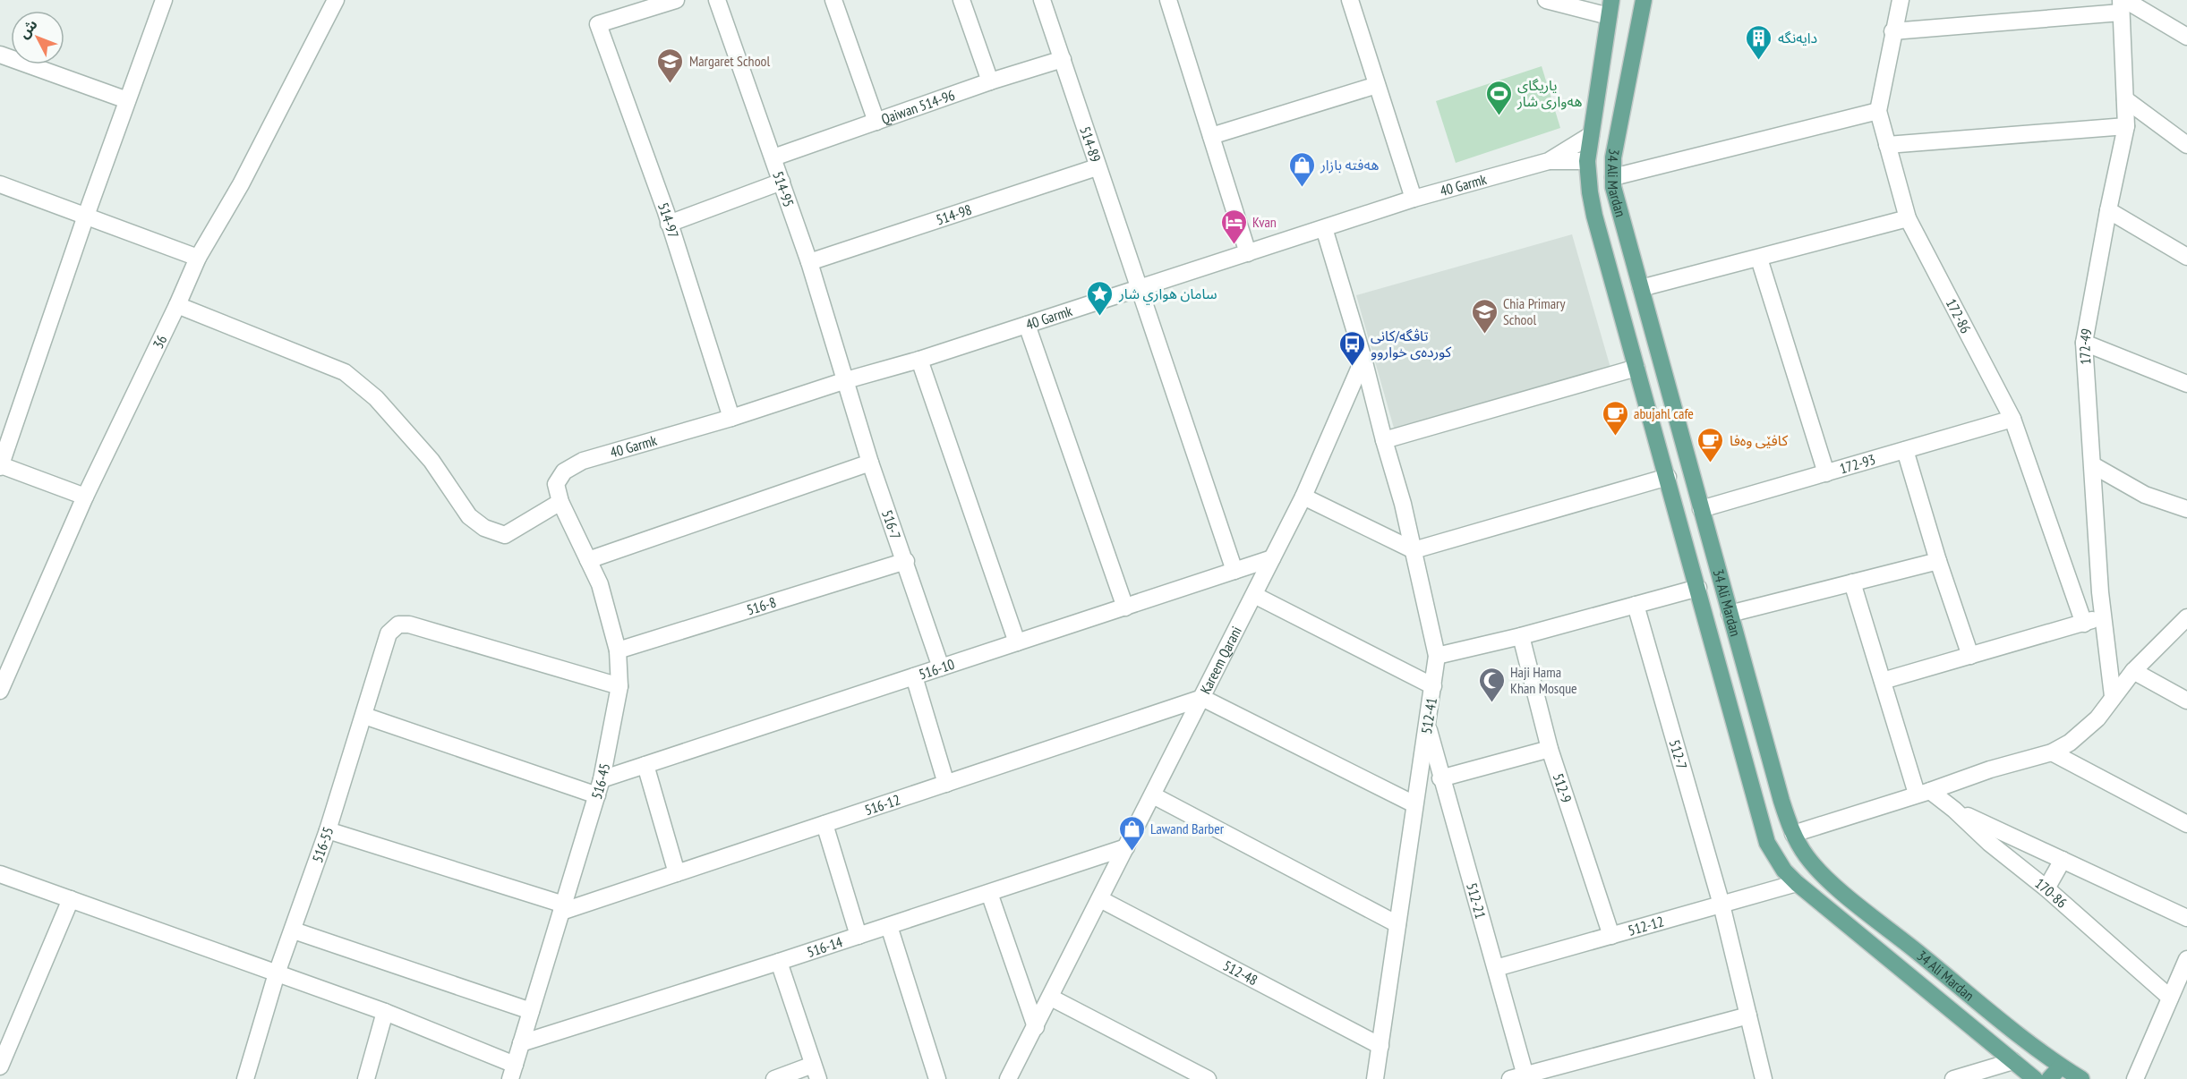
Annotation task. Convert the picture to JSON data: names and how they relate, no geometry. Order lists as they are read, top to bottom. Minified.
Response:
{"streets":{"main road":["34 Ali Mardan"],"street":["Qaiwan 514-96","514-89","40 Garmk","514-95","514-98","514-97","172-86","36","172-49","172-93","516-7","516-8","Kareem Qarani","516-10","512-41","512-7","516-45","512-9","516-12","516-55","170-86","512-21","512-12","516-14","512-48"]},"crossings":[["Qaiwan 514-96","514-89"],["Qaiwan 514-96","514-95"],["514-89","40 Garmk"],["514-89","514-98"],["514-89","516-10"],["34 Ali Mardan","40 Garmk"],["34 Ali Mardan","172-93"],["34 Ali Mardan","512-12"],["40 Garmk","514-95"],["40 Garmk","514-97"],["40 Garmk","516-7"],["40 Garmk","516-45"],["514-95","514-98"],["514-95","516-7"],["172-86","172-93"],["516-7","516-8"],["516-7","516-10"],["516-8","516-45"],["Kareem Qarani","516-10"],["Kareem Qarani","512-41"],["Kareem Qarani","516-12"],["Kareem Qarani","516-14"],["Kareem Qarani","512-48"],["516-10","516-45"],["512-41","512-21"],["512-41","512-48"],["512-7","512-12"],["516-45","516-12"],["516-45","516-55"],["516-45","516-14"],["512-9","512-12"],["512-21","512-12"]],"places":{"building":["دایەنگە"],"school or university":["Margaret School","Chia Primary School"],"sports":["یاریگای هەواری شار"],"shop":["هەفتە بازار","Lawand Barber"],"hotel":["Kvan"],"place":["سامان هواري شار"],"bus stop":["تاڤگە/کانی کوردەی خواروو"],"cafe":["abujahl cafe","کافێی وەفا"],"mosque":["Haji Hama Khan Mosque"]},"north":"top left"}
